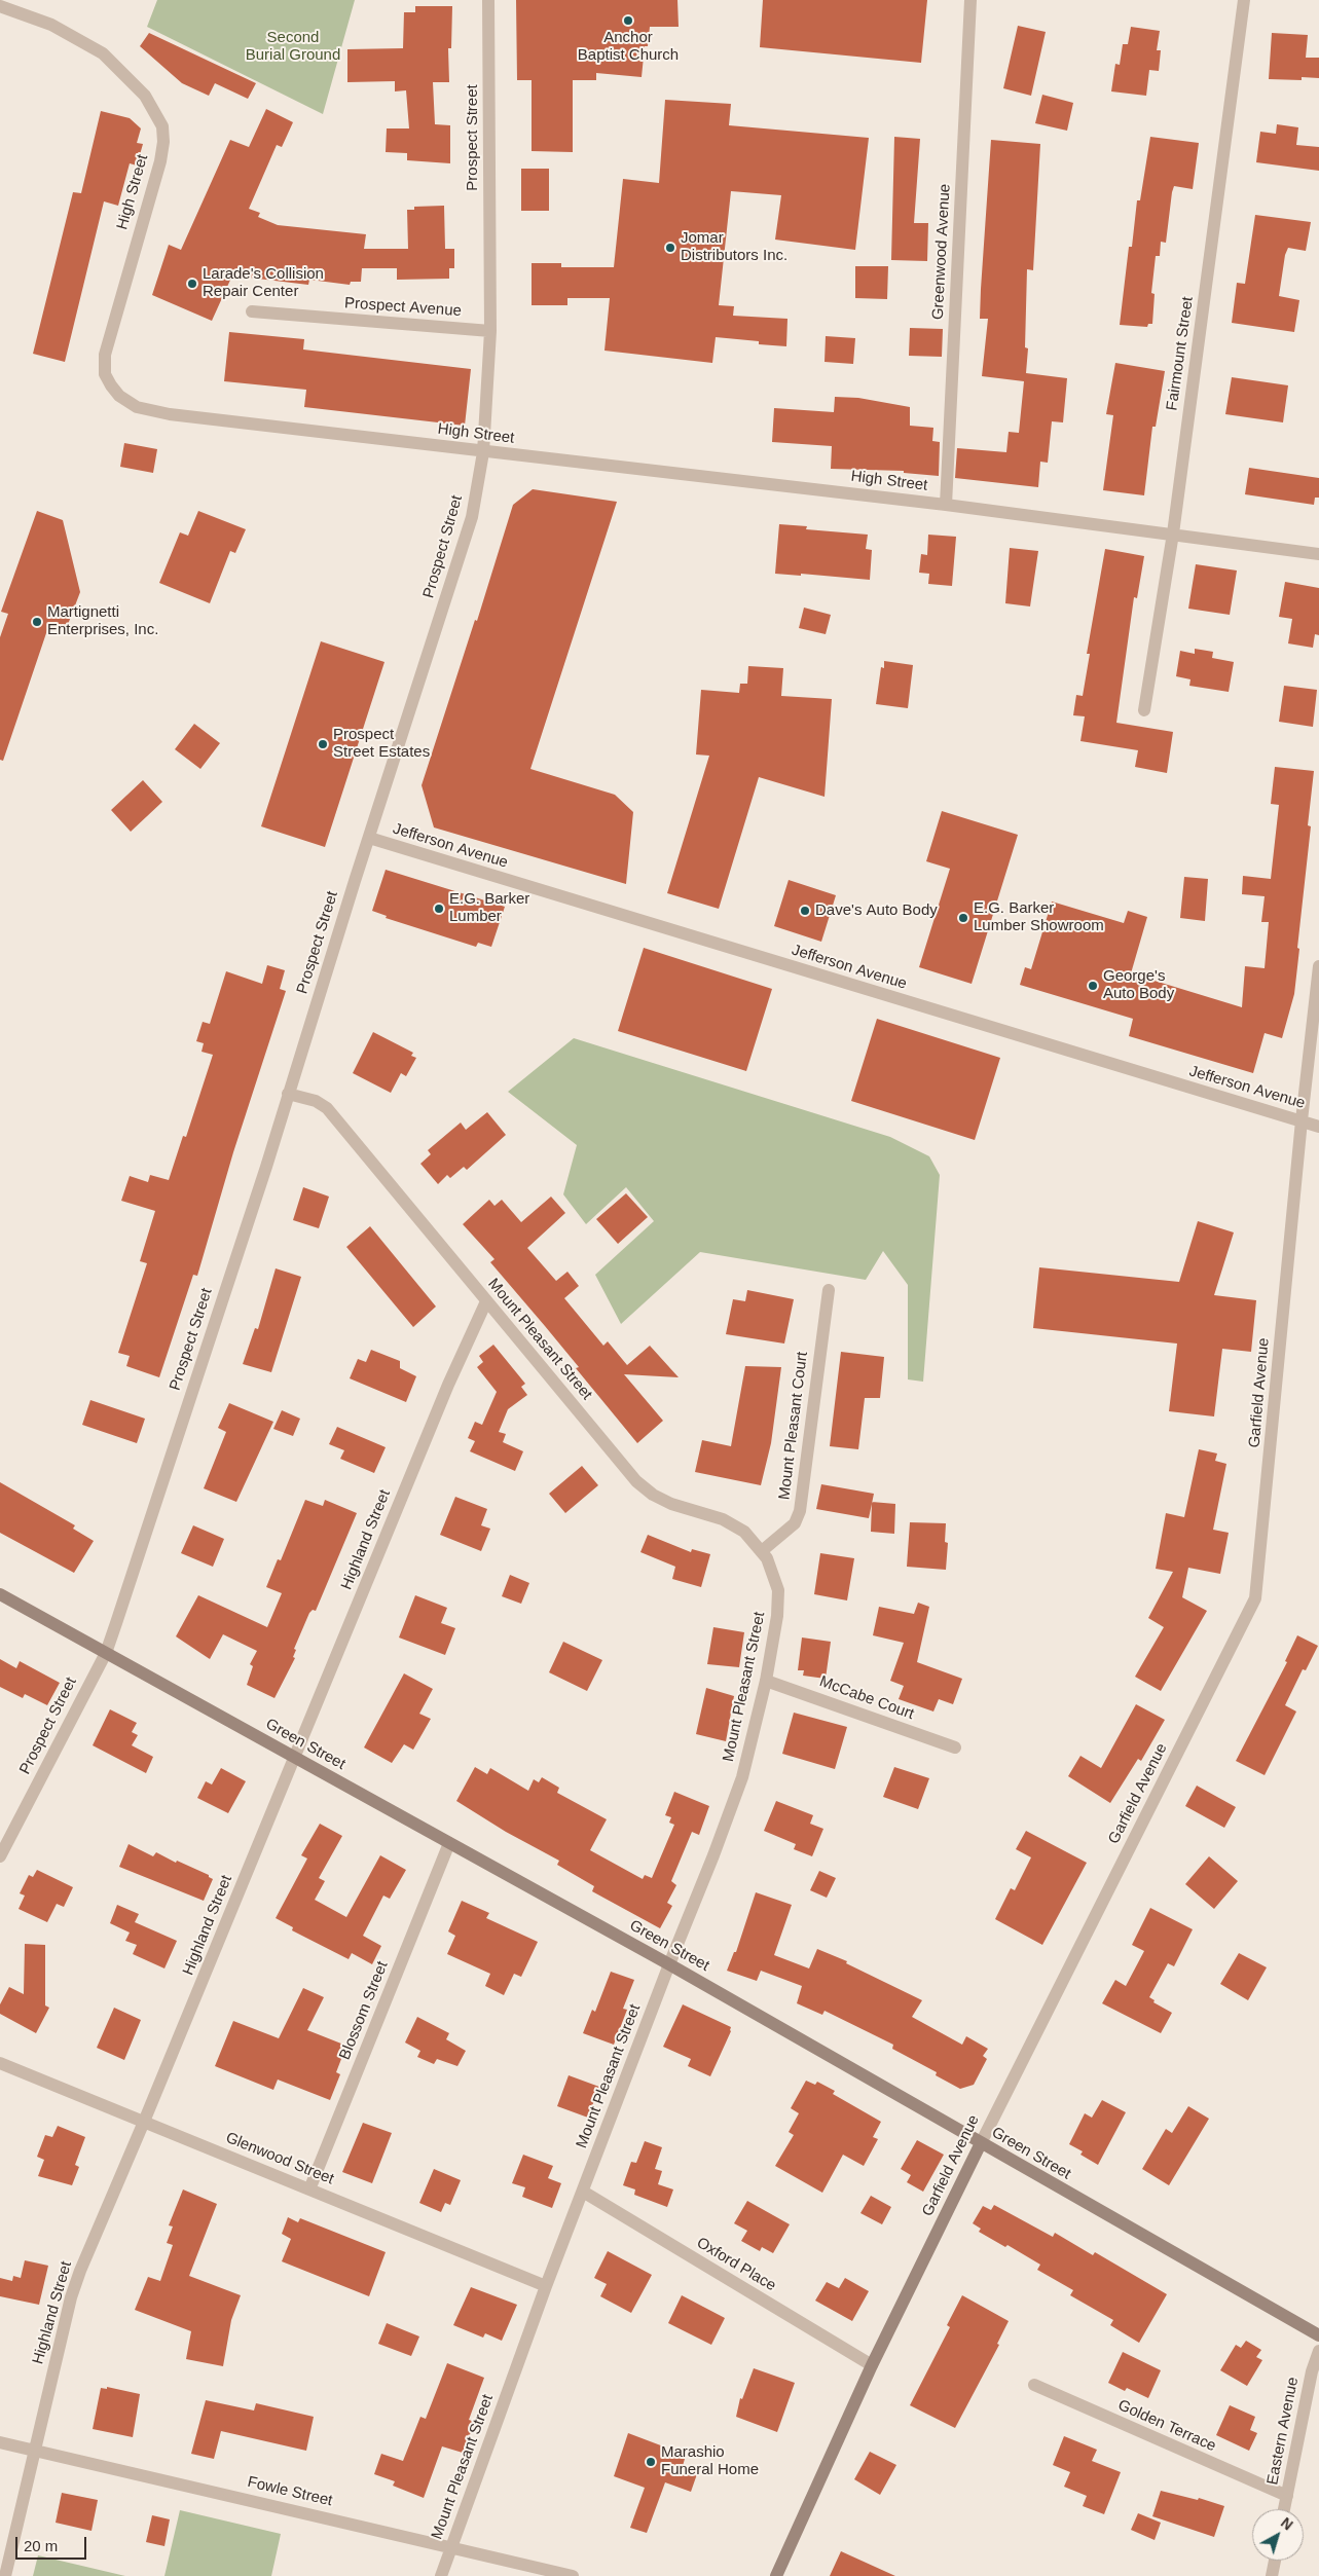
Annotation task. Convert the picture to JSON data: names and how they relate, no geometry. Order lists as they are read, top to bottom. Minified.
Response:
{"streets":{"street":["Prospect Street","High Street","Greenwood Avenue","Prospect Avenue","Fairmount Street","Jefferson Avenue","Mount Pleasant Street","Garfield Avenue","Mount Pleasant Court","Highland Street","McCabe Court","Green Street","Blossom Street","Glenwood Street","Oxford Place","Golden Terrace","Eastern Avenue","Fowle Street"]},"crossings":[["Prospect Street","High Street"],["Prospect Street","Prospect Avenue"],["Prospect Street","Jefferson Avenue"],["Prospect Street","Mount Pleasant Street"],["Prospect Street","Green Street"],["High Street","Greenwood Avenue"],["High Street","Fairmount Street"],["Jefferson Avenue","Garfield Avenue"],["Mount Pleasant Street","Mount Pleasant Court"],["Mount Pleasant Street","Highland Street"],["Mount Pleasant Street","McCabe Court"],["Mount Pleasant Street","Green Street"],["Mount Pleasant Street","Glenwood Street"],["Mount Pleasant Street","Oxford Place"],["Mount Pleasant Street","Fowle Street"],["Garfield Avenue","Green Street"],["Garfield Avenue","Oxford Place"],["Highland Street","Green Street"],["Highland Street","Glenwood Street"],["Highland Street","Fowle Street"],["Green Street","Blossom Street"],["Blossom Street","Glenwood Street"],["Golden Terrace","Eastern Avenue"]],"parks":["Second Burial Ground"],"places":["Anchor Baptist Church","Jomar Distributors Inc.","Larade's Collision Repair Center","Martignetti Enterprises, Inc.","Prospect Street Estates","E.G. Barker Lumber","Dave's Auto Body","E.G. Barker Lumber Showroom","George's Auto Body","Marashio Funeral Home"],"scale_bar":"20 m","north":"top right"}
